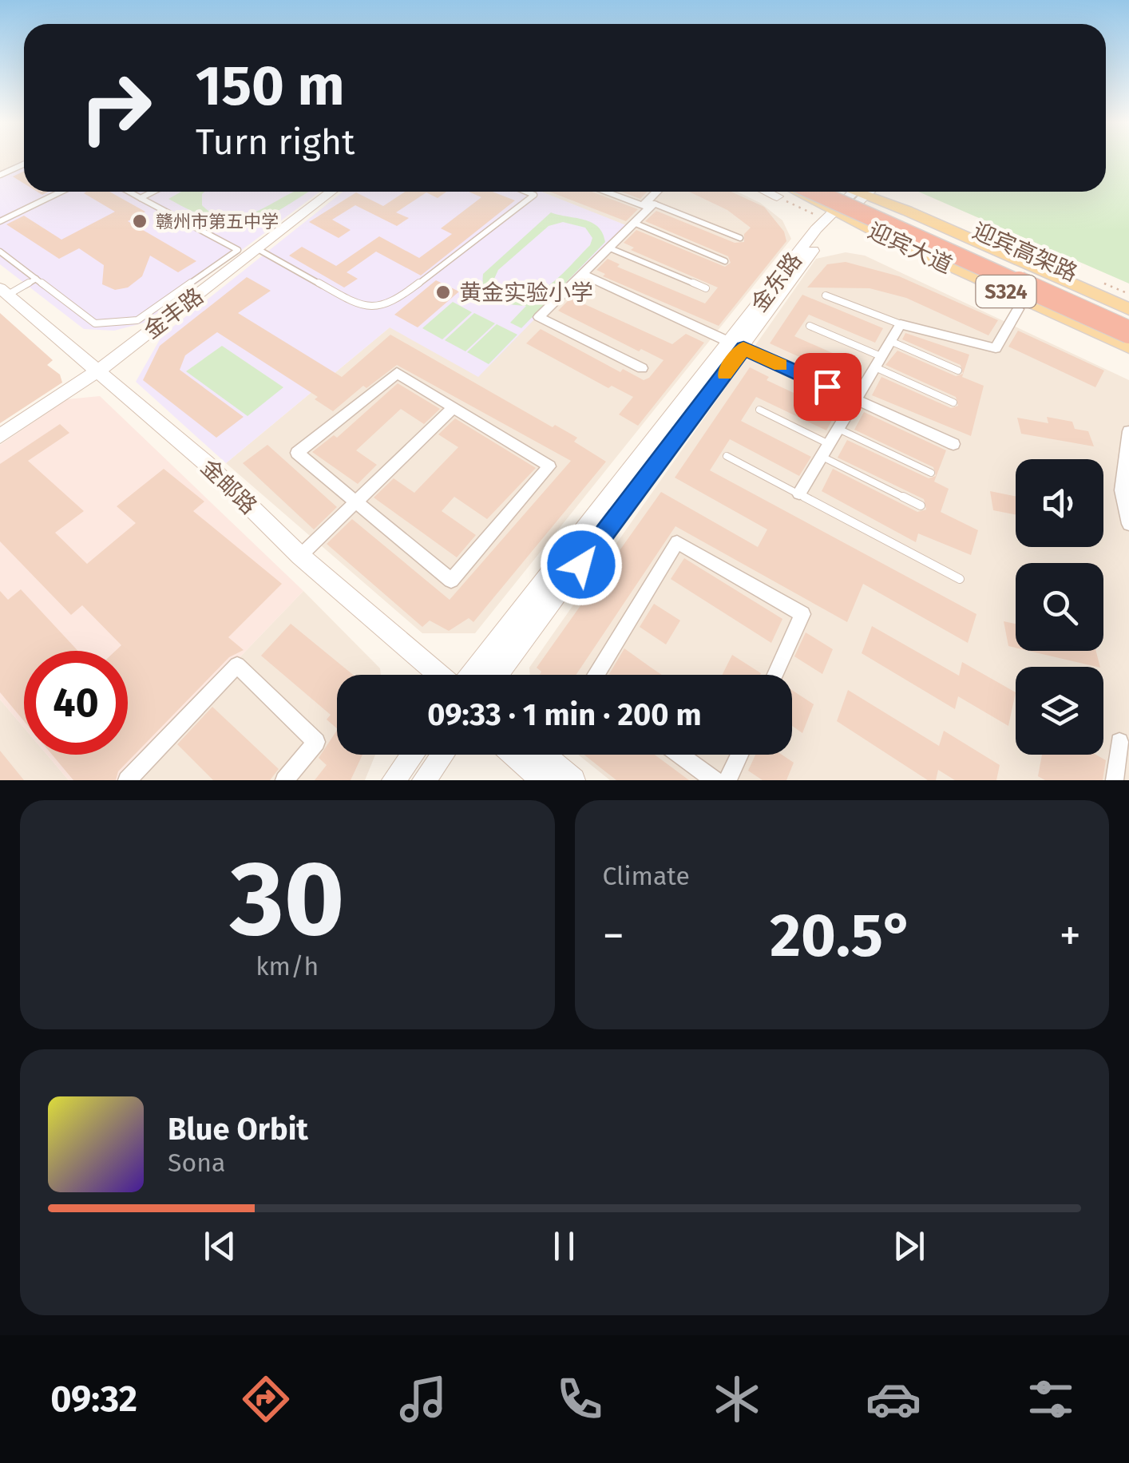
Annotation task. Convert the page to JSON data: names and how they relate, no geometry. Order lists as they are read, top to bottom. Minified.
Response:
{"streets":{"highway":["迎宾高架路"],"main road":["迎宾大道","S324"],"street":["金东路","金丰路","金邮路"]},"crossings":[["迎宾大道","迎宾高架路"],["迎宾大道","金东路"],["迎宾高架路","金东路"],["金丰路","金邮路"]],"places":["赣州市第五中学","黄金实验小学"],"page":{"turn":["150 m","Turn right"],"limit":"40","trip":"09:33 · 1 min · 200 m","tile":[["30","km/h"],"Climate"],"heat":["−","20.5°","+"],"song":["Blue Orbit","Sona"],"tabs":"09:32"}}
